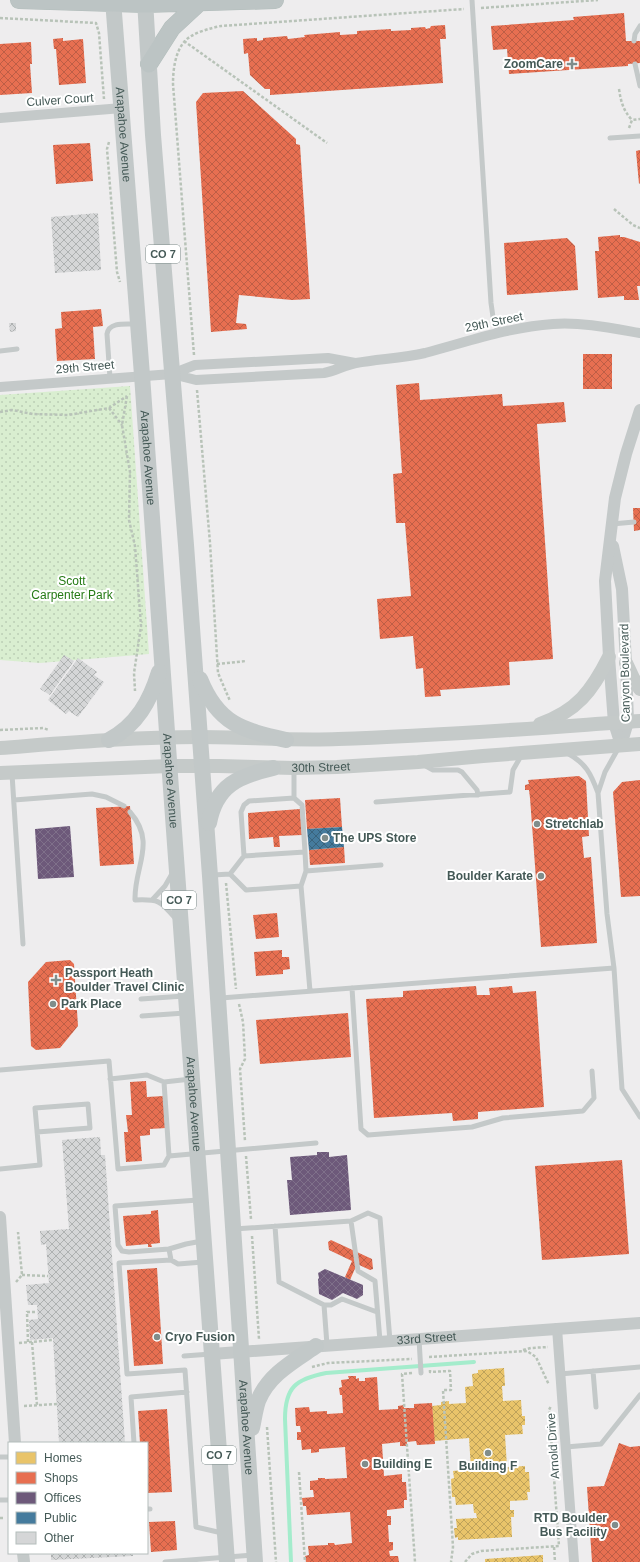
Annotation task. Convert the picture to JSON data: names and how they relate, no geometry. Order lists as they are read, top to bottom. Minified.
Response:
{"streets":{"main road":["Arapahoe Avenue","CO 7","30th Street"],"street":["Culver Court","29th Street","Canyon Boulevard","33rd Street","Arnold Drive"]},"crossings":[["Culver Court","Arapahoe Avenue"],["Arapahoe Avenue","29th Street"],["Arapahoe Avenue","30th Street"],["Arapahoe Avenue","33rd Street"],["Canyon Boulevard","30th Street"],["33rd Street","Arnold Drive"]],"parks":["Scott Carpenter Park"],"places":{"health":["ZoomCare","Passport Heath Boulder Travel Clinic"],"other":["Stretchlab","The UPS Store","Boulder Karate","Park Place","Cryo Fusion","Building F","Building E","RTD Boulder Bus Facility"]},"legend":["Homes","Shops","Offices","Public","Other"]}
